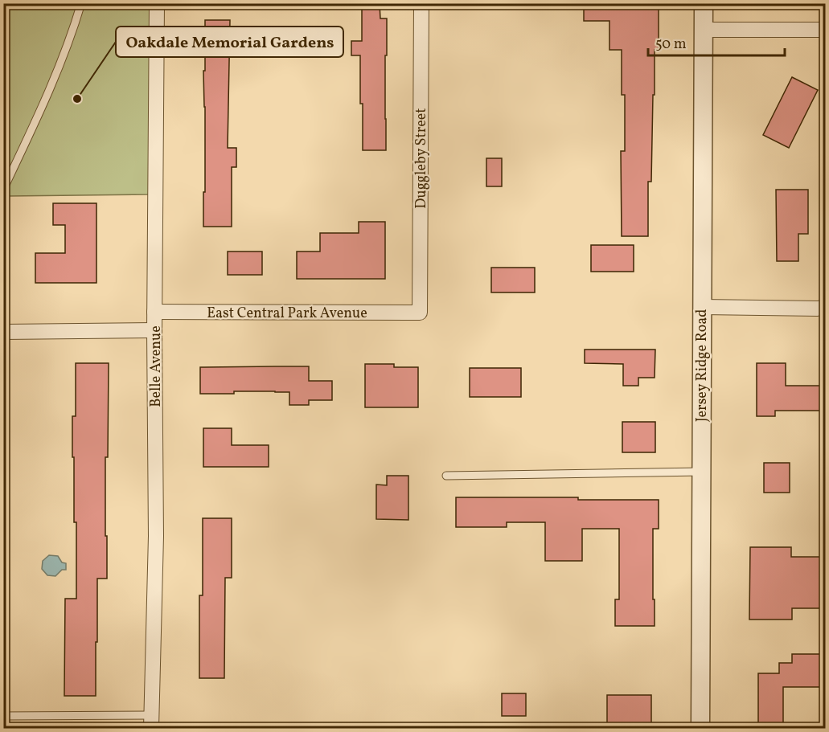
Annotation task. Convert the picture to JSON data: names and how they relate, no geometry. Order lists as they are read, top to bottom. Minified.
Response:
{"streets":{"street":["Duggleby Street","East Central Park Avenue","Jersey Ridge Road","Belle Avenue"]},"crossings":[["Duggleby Street","East Central Park Avenue"],["East Central Park Avenue","Belle Avenue"]],"places":["Oakdale Memorial Gardens"],"scale_bar":"50 m"}
